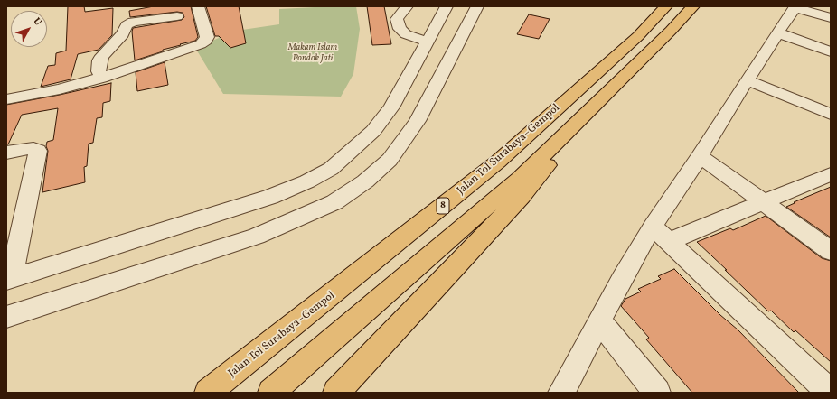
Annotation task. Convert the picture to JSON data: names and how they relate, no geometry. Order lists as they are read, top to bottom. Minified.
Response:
{"streets":{"highway":["Jalan Tol Surabaya–Gempol","8"]},"parks":["Makam Islam Pondok Jati"],"north":"top right"}
